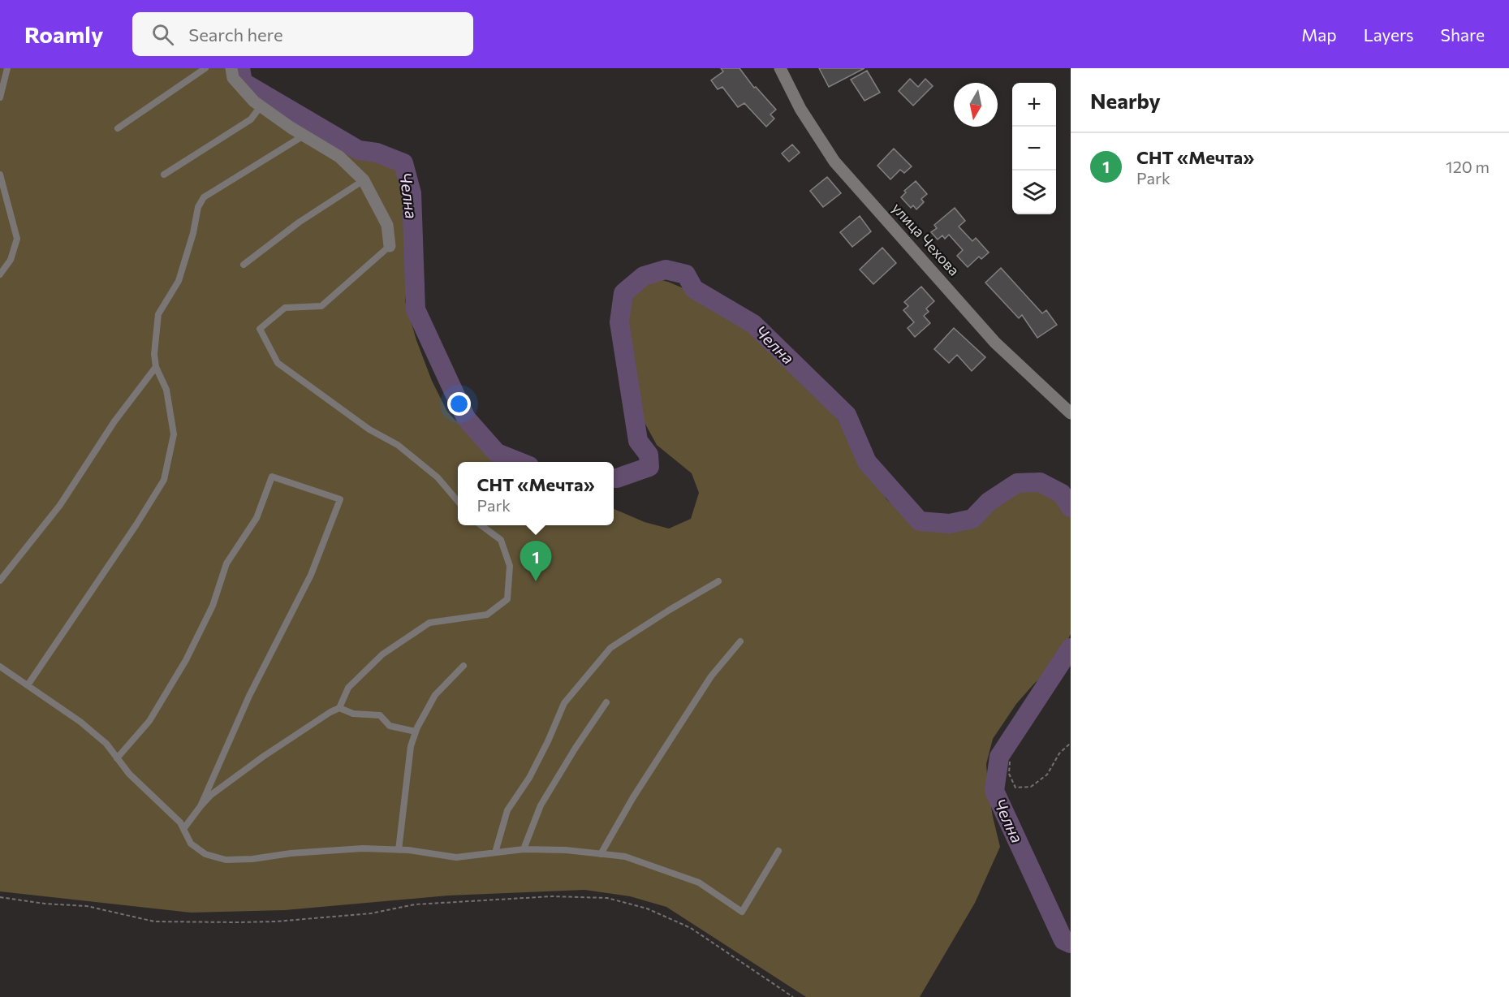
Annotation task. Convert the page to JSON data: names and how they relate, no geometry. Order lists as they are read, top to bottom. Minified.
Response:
{"streets":{"street":["улица Чехова"]},"water":["Челна"],"north":"bottom","page":{"header":"Roamly","search":"Search here","nav":["Map","Layers","Share"],"heading":"Nearby","map_buttons":["+","−"],"list":[{"mark":"1","name":"СНТ «Мечта»","note":"Park","value":"120 m"}],"popup":["СНТ «Мечта»","Park"],"pins":"1"}}
